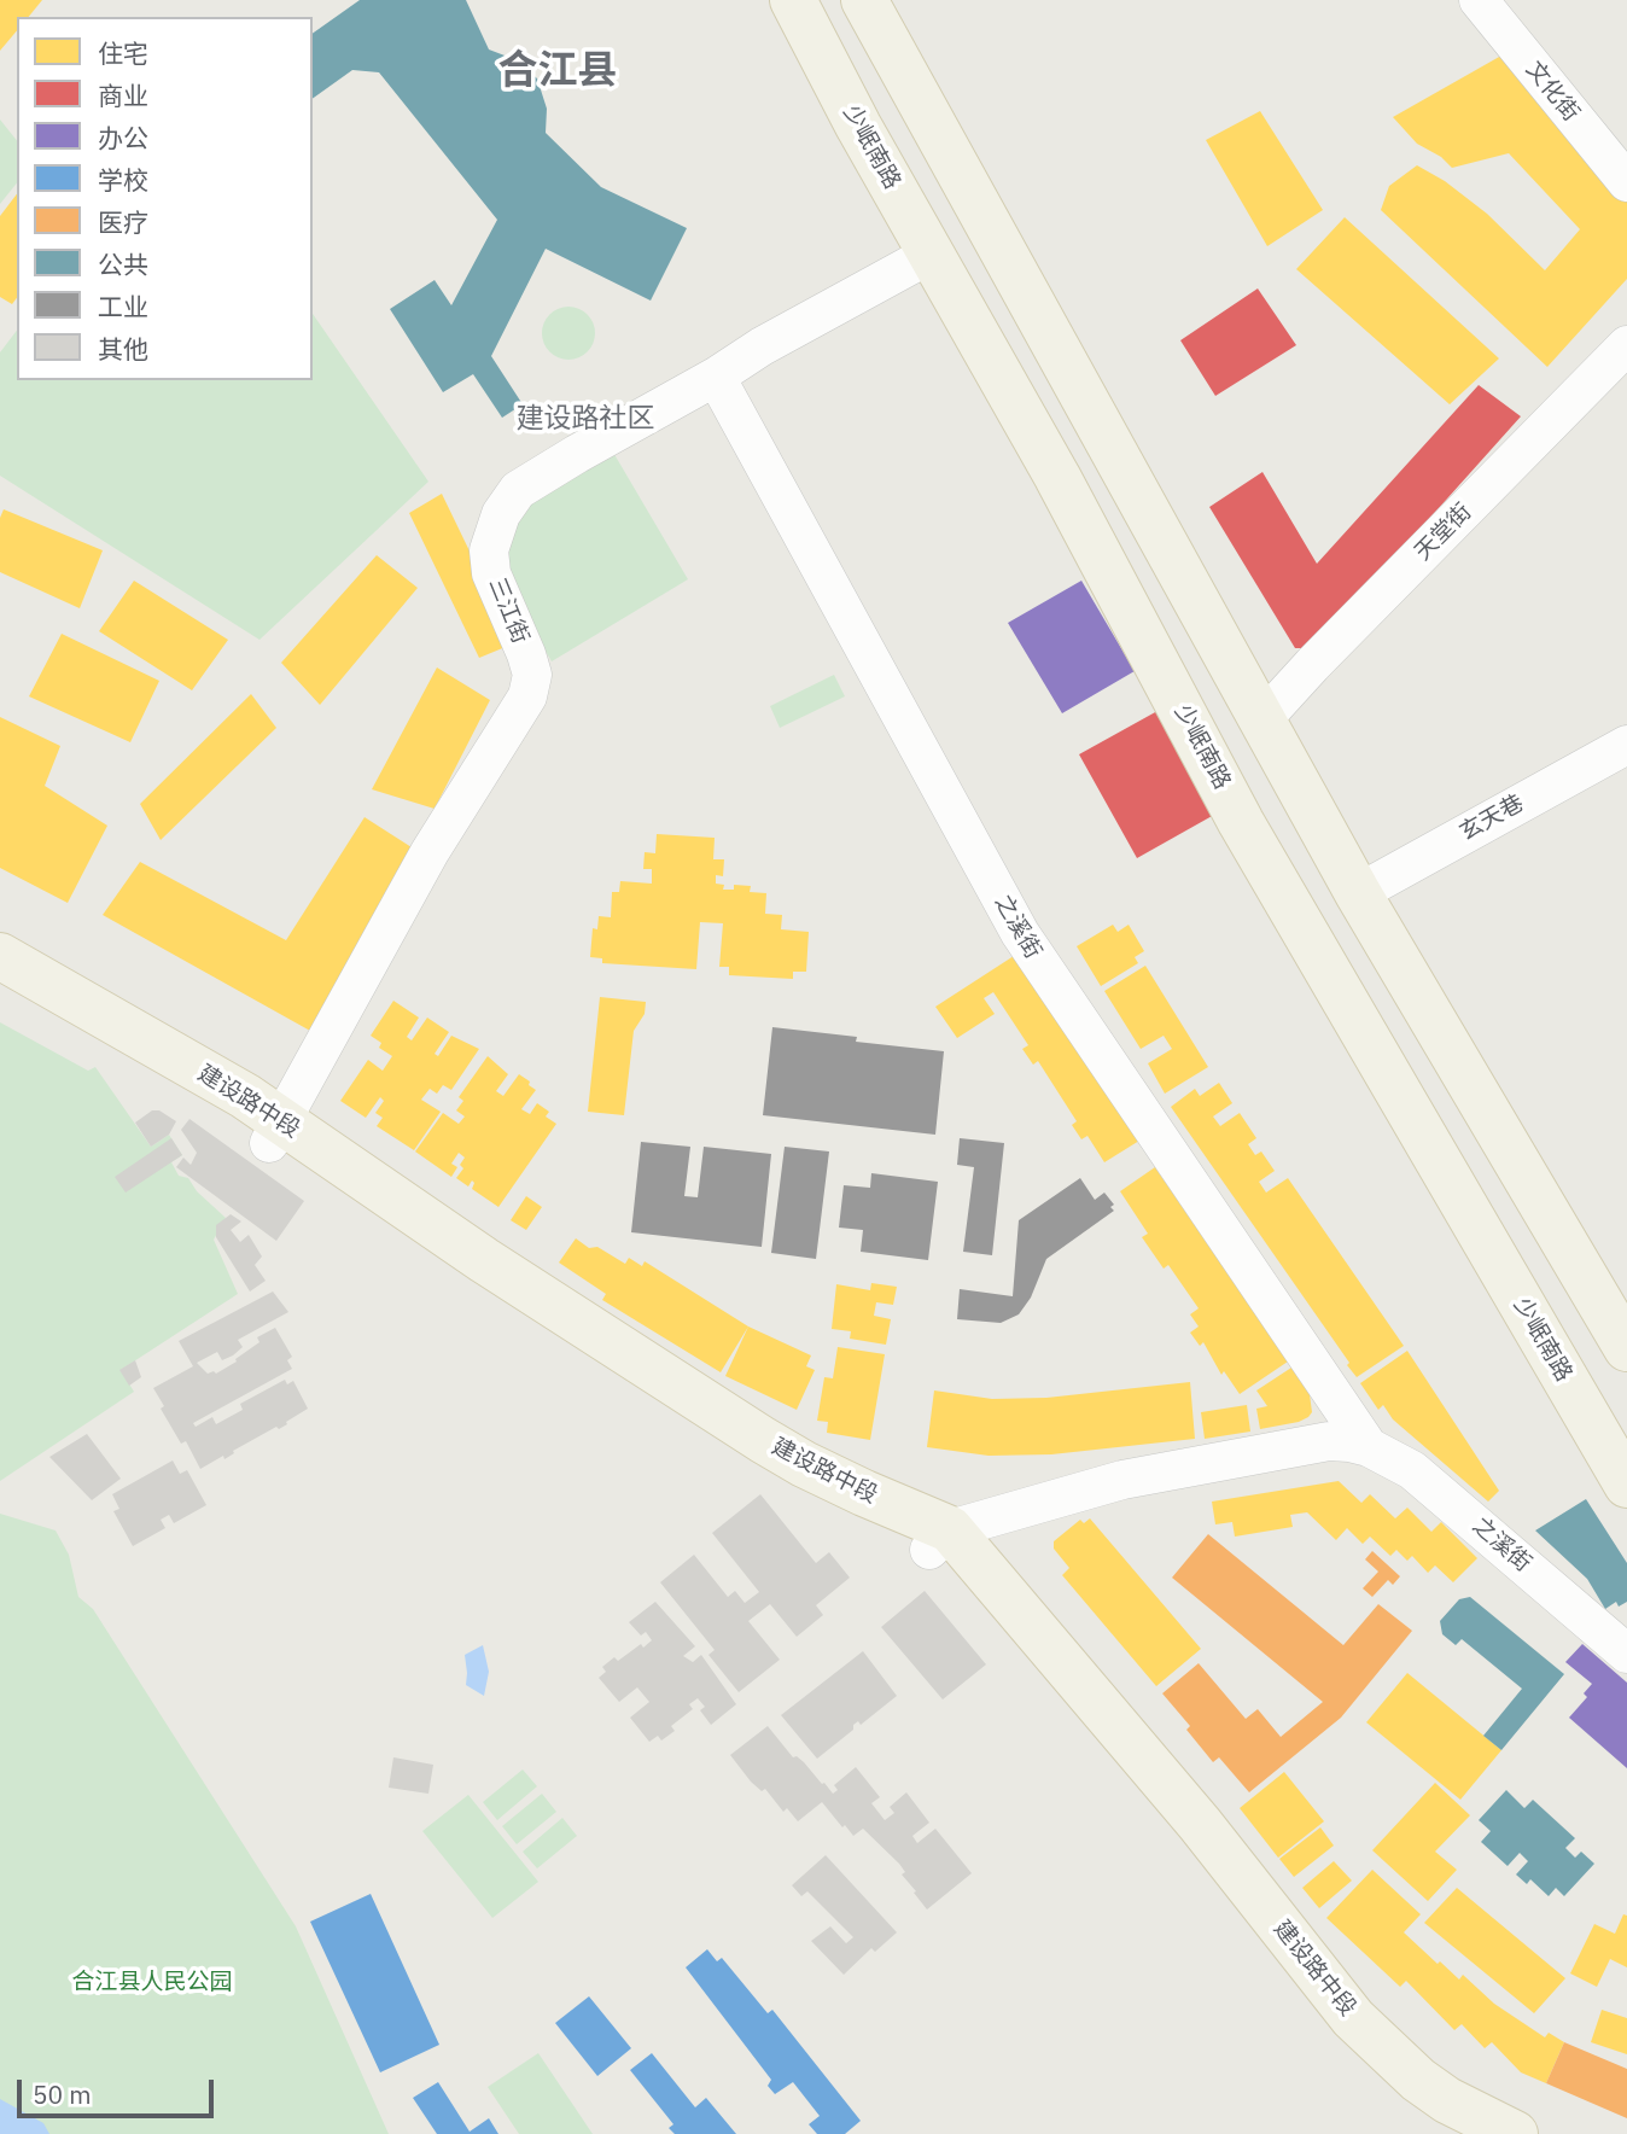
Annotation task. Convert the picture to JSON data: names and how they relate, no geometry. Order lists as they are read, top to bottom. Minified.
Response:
{"streets":{"main road":["少岷南路","建设路中段"],"street":["文化街","天堂街","三江街","玄天巷","之溪街"]},"crossings":[["少岷南路","三江街"],["三江街","之溪街"],["三江街","建设路中段"],["之溪街","建设路中段"]],"districts":["合江县","建设路社区"],"parks":["合江县人民公园"],"legend":["住宅","商业","办公","学校","医疗","公共","工业","其他"],"scale_bar":"50 m"}
